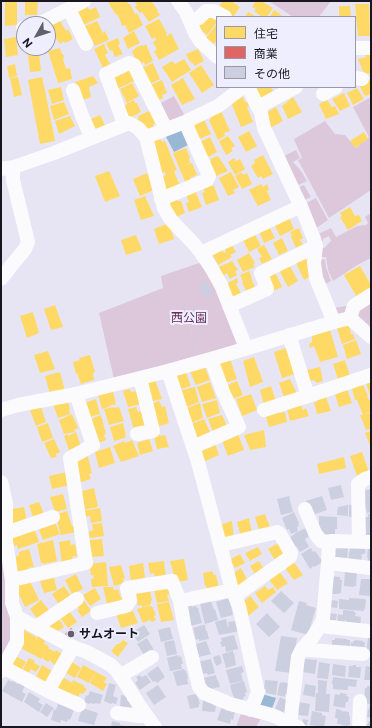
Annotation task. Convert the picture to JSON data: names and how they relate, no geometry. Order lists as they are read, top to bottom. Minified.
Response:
{"parks":["西公園"],"places":["サムオート"],"legend":["住宅","商業","その他"],"north":"bottom left"}
